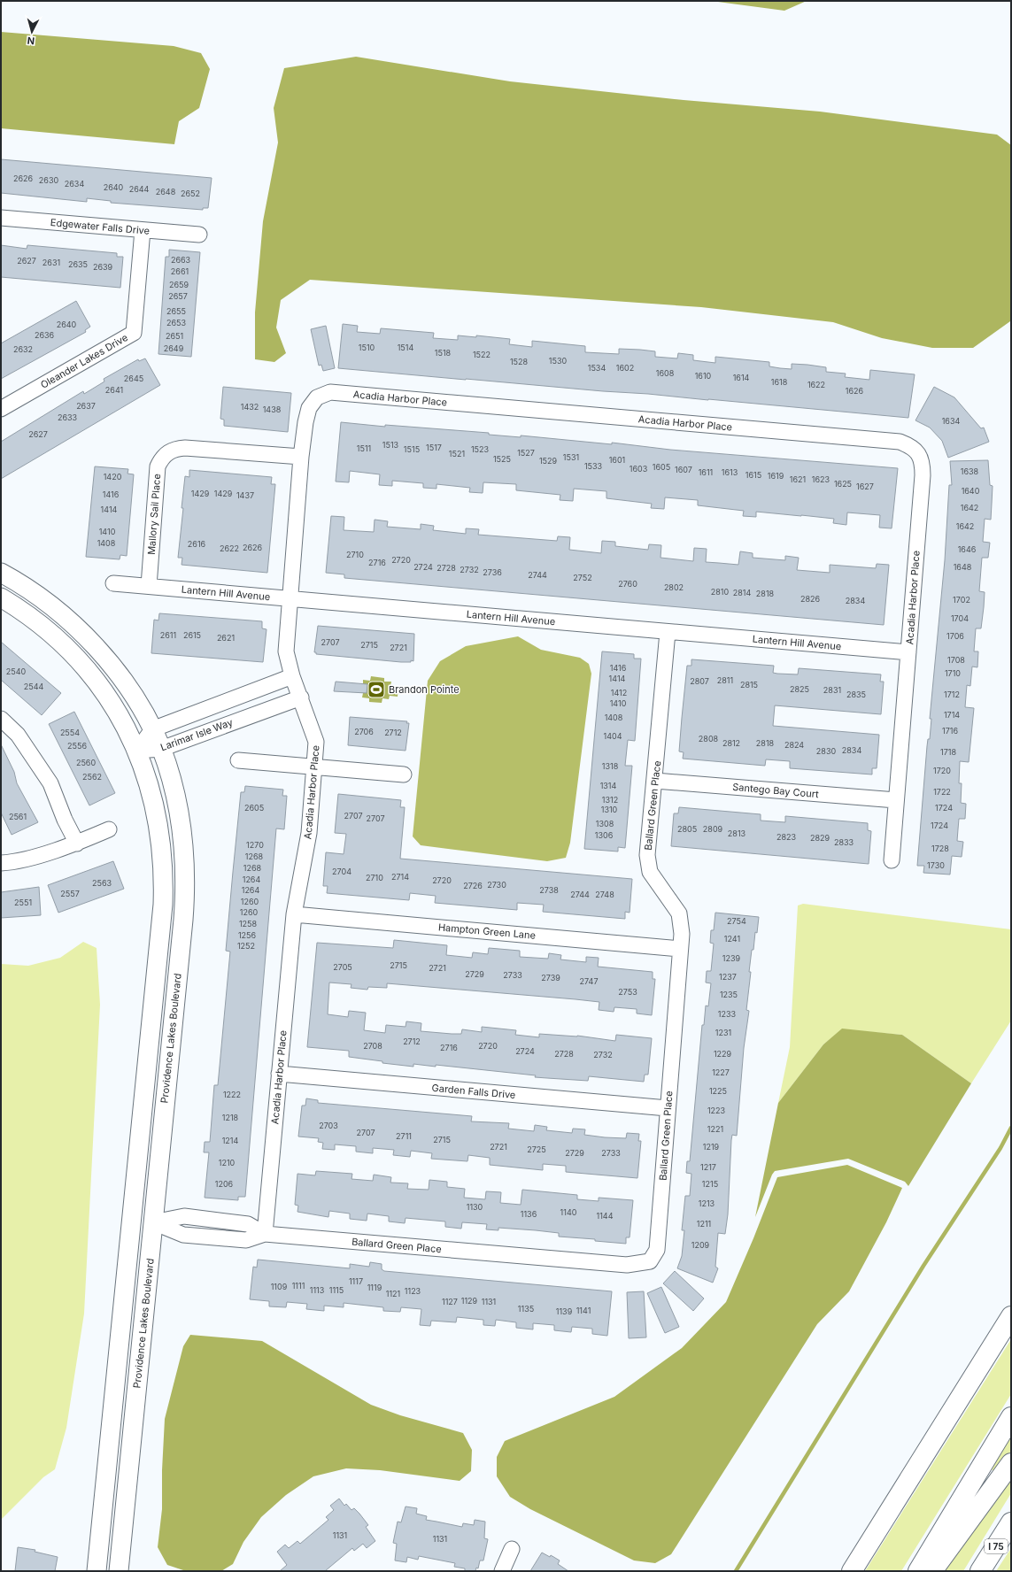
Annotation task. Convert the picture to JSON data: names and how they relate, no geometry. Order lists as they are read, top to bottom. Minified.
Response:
{"streets":{"highway":["I 75"],"street":["Edgewater Falls Drive","Oleander Lakes Drive","Acadia Harbor Place","Mallory Sail Place","Lantern Hill Avenue","Larimar Isle Way","Santego Bay Court","Ballard Green Place","Hampton Green Lane","Providence Lakes Boulevard","Garden Falls Drive"]},"crossings":[["Edgewater Falls Drive","Oleander Lakes Drive"],["Acadia Harbor Place","Mallory Sail Place"],["Acadia Harbor Place","Lantern Hill Avenue"],["Acadia Harbor Place","Larimar Isle Way"],["Acadia Harbor Place","Santego Bay Court"],["Acadia Harbor Place","Ballard Green Place"],["Acadia Harbor Place","Hampton Green Lane"],["Acadia Harbor Place","Garden Falls Drive"],["Mallory Sail Place","Lantern Hill Avenue"],["Lantern Hill Avenue","Ballard Green Place"],["Larimar Isle Way","Providence Lakes Boulevard"],["Santego Bay Court","Ballard Green Place"],["Ballard Green Place","Hampton Green Lane"],["Ballard Green Place","Garden Falls Drive"]],"places":{"sports":["Brandon Pointe"]},"house_numbers":["2626","2630","2634","2640","2644","2648","2652","2663","2627","2631","2635","2639","2661","2659","2657","2655","2653","2640","2636","2651","1510","1514","2649","2632","1518","1522","1530","1528","1534","1602","1608","1610","1614","2645","1618","1622","2641","1626","2637","1432","1438","2633","1634","2627","1513","1517","1511","1515","1523","1527","1521","1531","1525","1601","1529","1533","1605","1603","1607","1638","1611","1613","1615","1619","1420","1621","1623","1625","1627","1640","1429","1429","1416","1437","1642","1414","1642","1410","1408","2616","2626","2622","1646","2710","2720","2716","2724","1648","2728","2732","2736","2744","2752","2760","2802","2810","2814","2818","2826","1702","2834","1704","2611","2615","1706","2621","2707","2715","2721","1708","1416","2540","1710","1414","2811","2807","2815","2544","2825","2831","1412","2835","1712","1410","1714","1408","1716","2706","2554","2712","1404","2808","2812","2818","2824","2556","2834","2830","1718","2560","1318","1720","2562","1314","1722","1312","2605","1724","1310","2707","2561","2707","1308","1724","2805","2809","2813","1306","2823","2829","2833","1270","1728","1268","1730","1268","2704","2714","2710","1264","2720","2563","2730","2726","1264","2738","2557","2744","2748","1260","2551","1260","2754","1258","1256","1241","1252","1239","2715","2705","2721","2729","2733","1237","2739","2747","2753","1235","1233","1231","2712","2708","2720","2716","2724","2728","1229","2732","1227","1225","1222","1223","1218","2703","1221","2707","2711","2715","1214","2721","1219","2725","2729","2733","1210","1217","1206","1215","1213","1130","1140","1136","1144","1211","1209","1117","1111","1109","1119","1113","1115","1123","1121","1129","1127","1131","1135","1141","1139","1131","1131"],"north":"bottom"}
